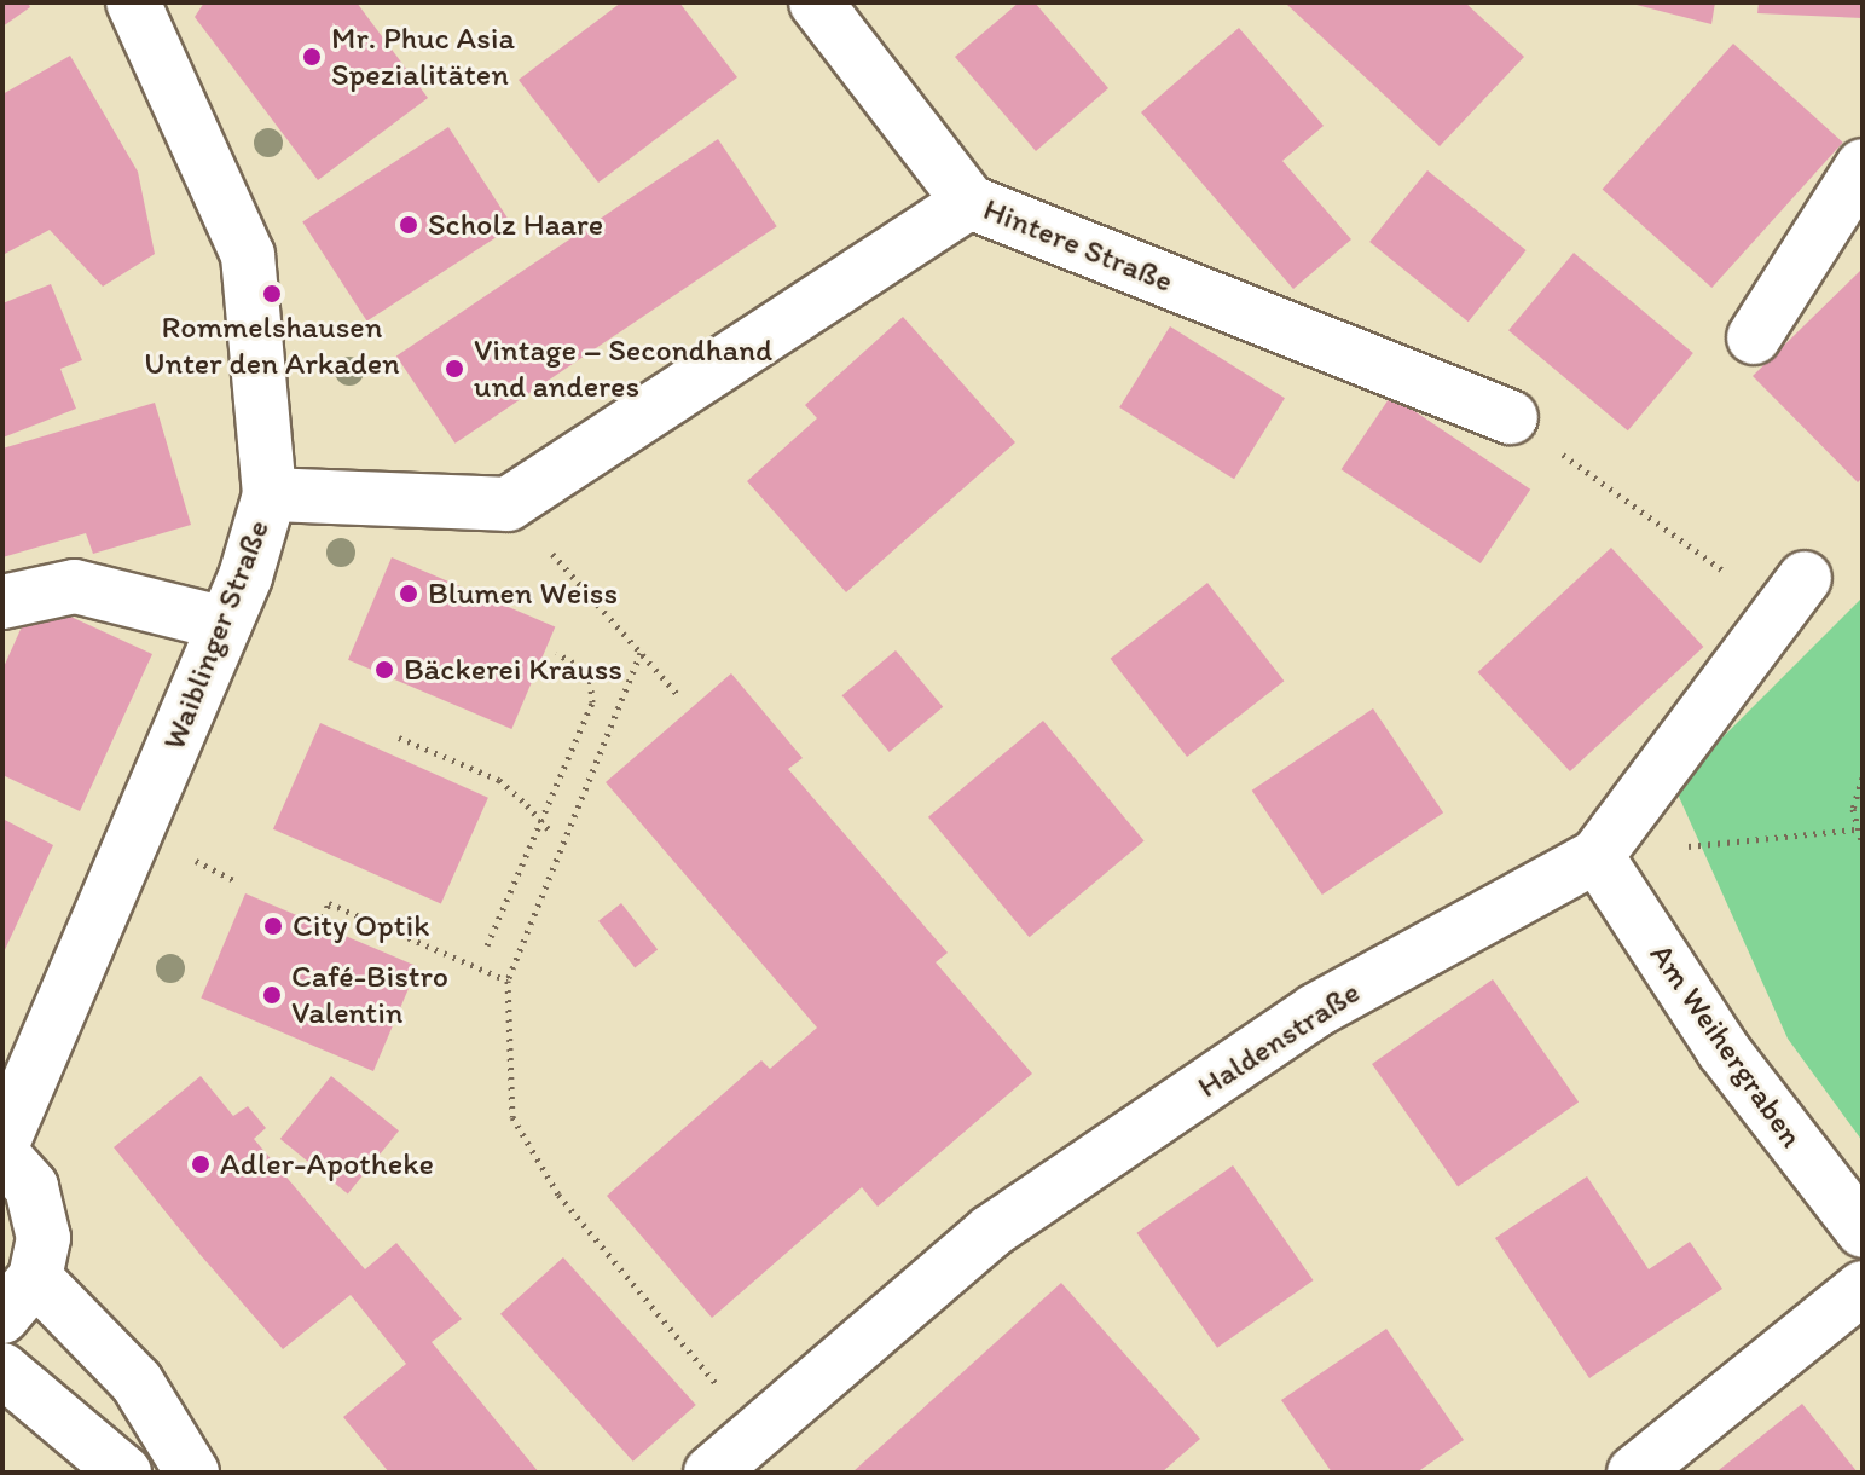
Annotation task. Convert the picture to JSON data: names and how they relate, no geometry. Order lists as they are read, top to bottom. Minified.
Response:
{"streets":{"street":["Hintere Straße","Waiblinger Straße","Haldenstraße","Am Weihergraben"]},"crossings":[["Haldenstraße","Am Weihergraben"]],"places":["Mr. Phuc Asia Spezialitäten","Scholz Haare","Rommelshausen Unter den Arkaden","Vintage – Secondhand und anderes","Blumen Weiss","Bäckerei Krauss","City Optik","Café-Bistro Valentin","Adler-Apotheke"]}
